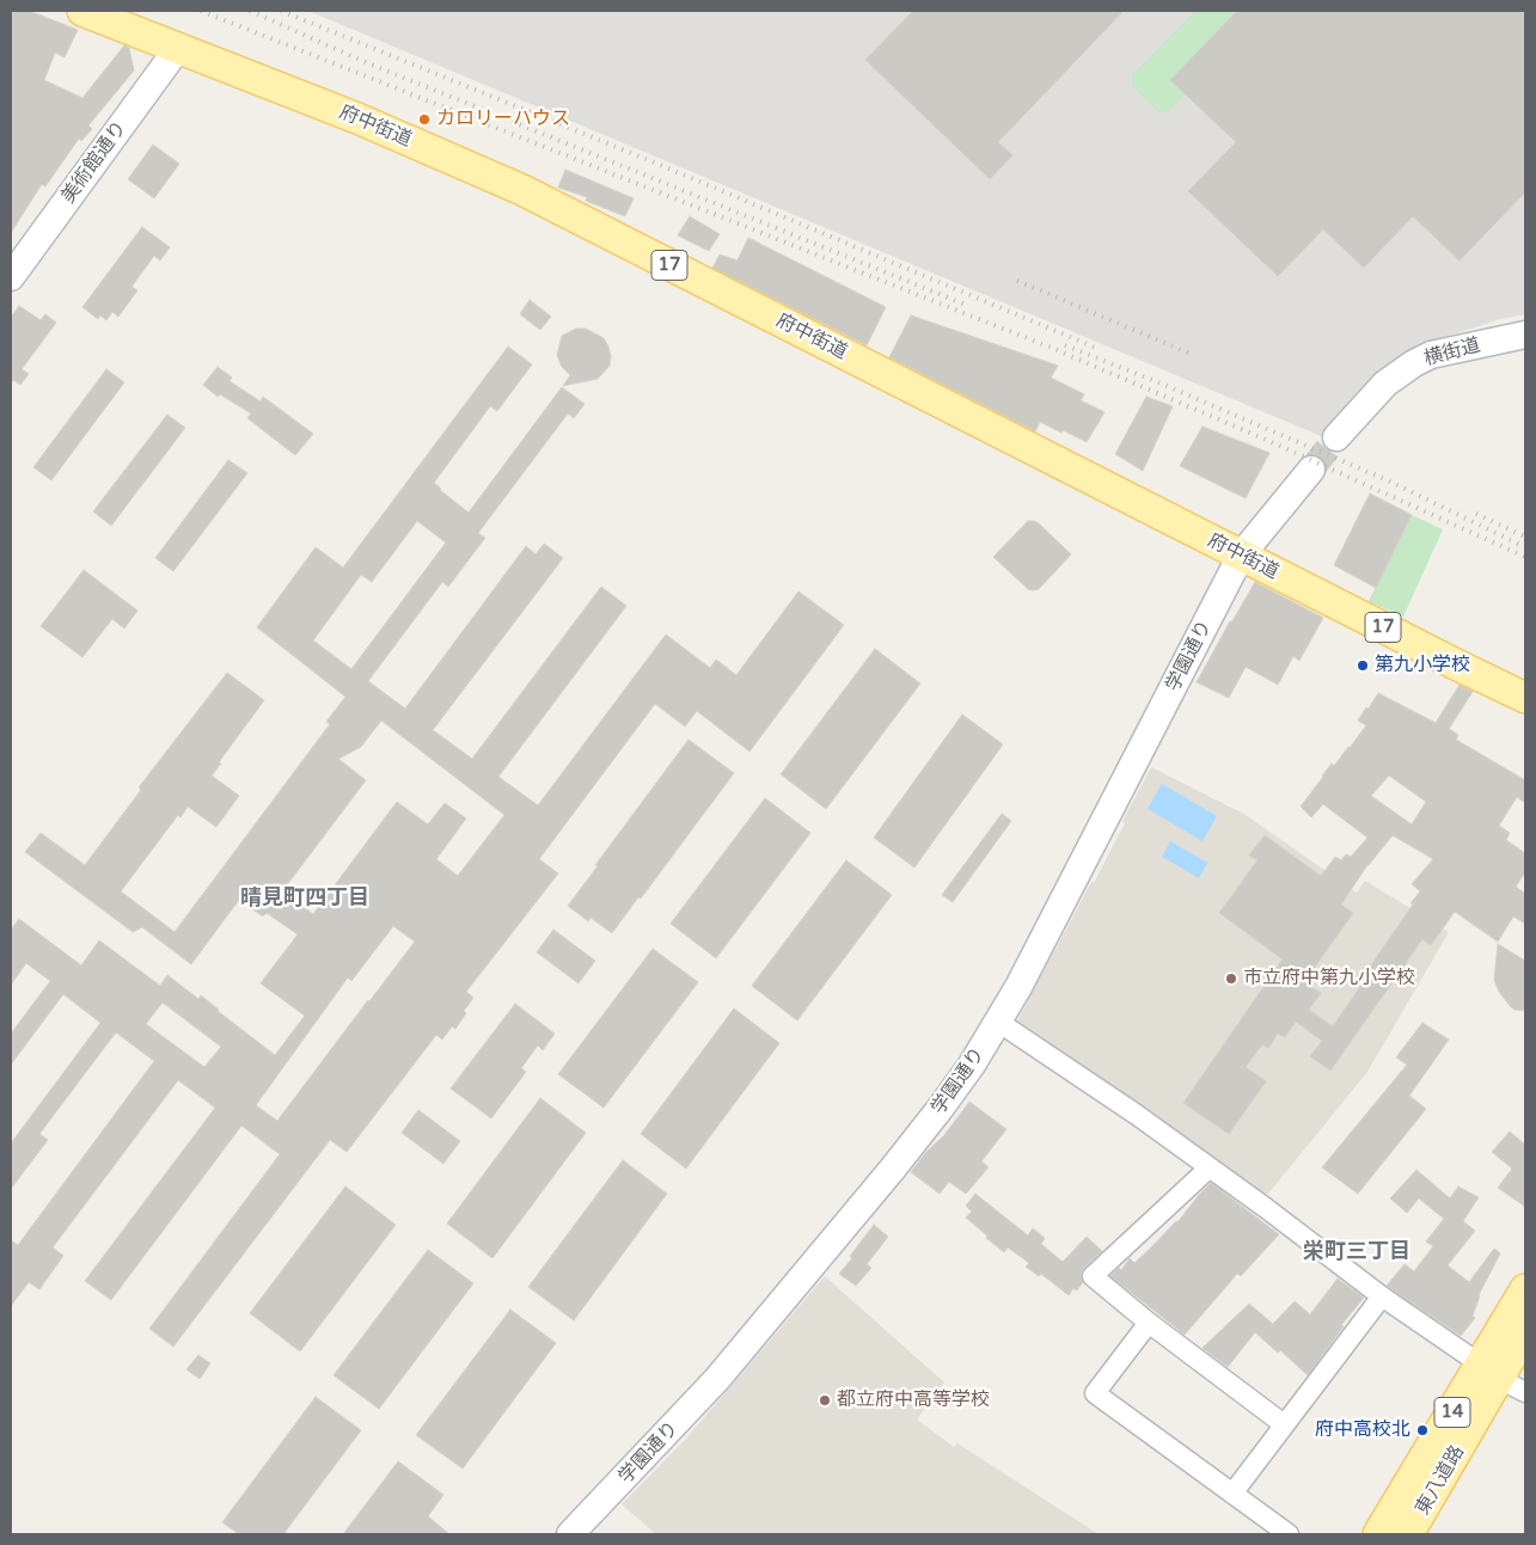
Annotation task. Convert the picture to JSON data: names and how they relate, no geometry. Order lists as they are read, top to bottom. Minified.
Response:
{"streets":{"main road":["府中街道","17","14","東八道路"],"street":["美術館通り","横街道","学園通り"]},"crossings":[["府中街道","美術館通り"],["府中街道","学園通り"],["14","東八道路"]],"districts":["晴見町四丁目","栄町三丁目"],"places":["カロリーハウス","第九小学校","市立府中第九小学校","都立府中高等学校","府中高校北"]}
